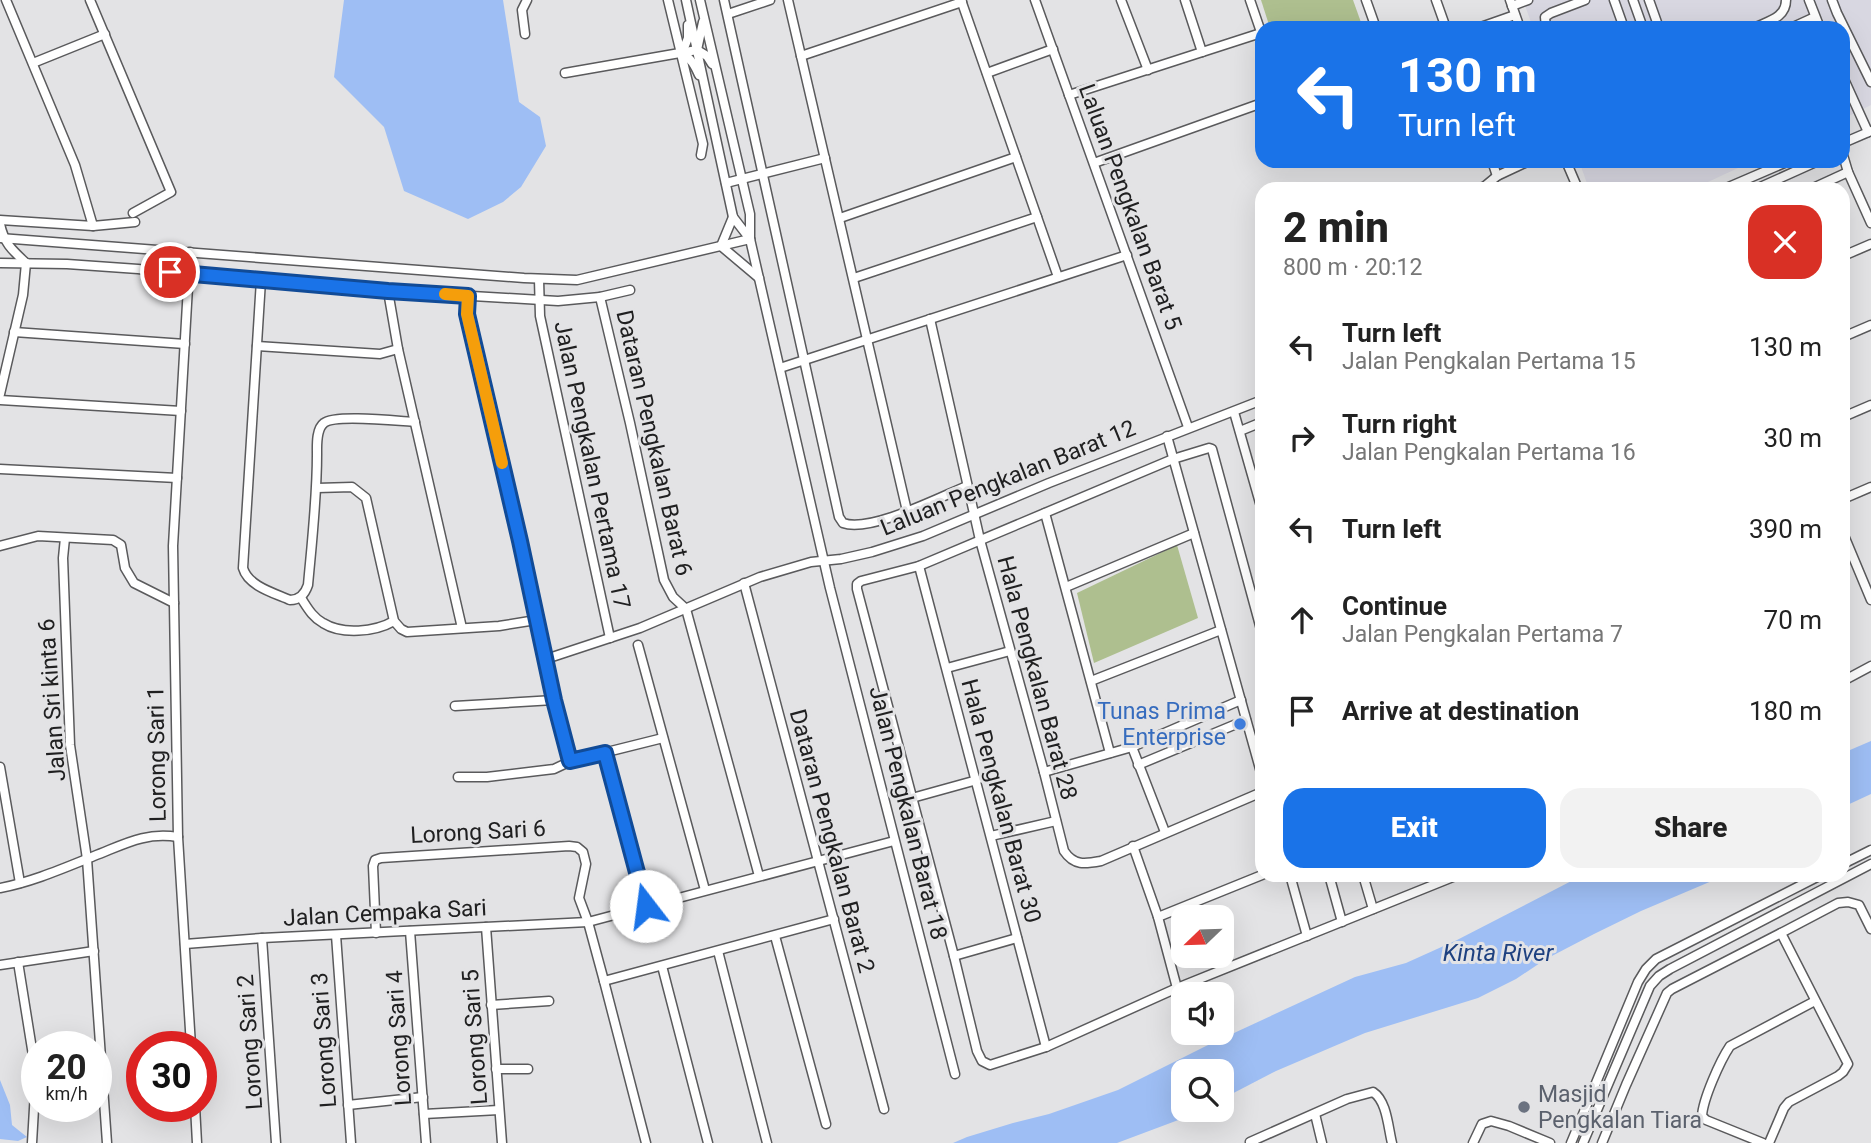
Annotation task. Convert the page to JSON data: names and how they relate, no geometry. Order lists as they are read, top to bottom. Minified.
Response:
{"streets":{"street":["Laluan Pengkalan Barat 5","Dataran Pengkalan Barat 6","Jalan Pengkalan Pertama 17","Laluan Pengkalan Barat 12","Hala Pengkalan Barat 28","Jalan Sri kinta 6","Lorong Sari 1","Hala Pengkalan Barat 30","Jalan Pengkalan Barat 18","Lorong Sari 6","Dataran Pengkalan Barat 2","Jalan Cempaka Sari","Lorong Sari 5","Lorong Sari 4","Lorong Sari 3","Lorong Sari 2"]},"crossings":[["Laluan Pengkalan Barat 5","Laluan Pengkalan Barat 12"],["Dataran Pengkalan Barat 6","Laluan Pengkalan Barat 12"],["Dataran Pengkalan Barat 6","Jalan Cempaka Sari"],["Jalan Pengkalan Pertama 17","Laluan Pengkalan Barat 12"],["Laluan Pengkalan Barat 12","Hala Pengkalan Barat 28"],["Laluan Pengkalan Barat 12","Jalan Pengkalan Barat 18"],["Laluan Pengkalan Barat 12","Dataran Pengkalan Barat 2"],["Lorong Sari 1","Jalan Cempaka Sari"],["Jalan Pengkalan Barat 18","Jalan Cempaka Sari"],["Lorong Sari 6","Jalan Cempaka Sari"],["Dataran Pengkalan Barat 2","Jalan Cempaka Sari"],["Jalan Cempaka Sari","Lorong Sari 5"],["Jalan Cempaka Sari","Lorong Sari 4"],["Jalan Cempaka Sari","Lorong Sari 3"],["Jalan Cempaka Sari","Lorong Sari 2"]],"water":["Kinta River"],"places":["Tunas Prima Enterprise","Masjid Pengkalan Tiara"],"north":"bottom left","page":{"turn":["130 m","Turn left"],"heading":["2 min","800 m · 20:12"],"list":[{"name":"Turn left","note":"Jalan Pengkalan Pertama 15","value":"130 m"},{"name":"Turn right","note":"Jalan Pengkalan Pertama 16","value":"30 m"},{"name":"Turn left","value":"390 m"},{"name":"Continue","note":"Jalan Pengkalan Pertama 7","value":"70 m"},{"name":"Arrive at destination","value":"180 m"}],"buttons":["Exit","Share"],"speed":"20 km/h","limit":"30"}}
